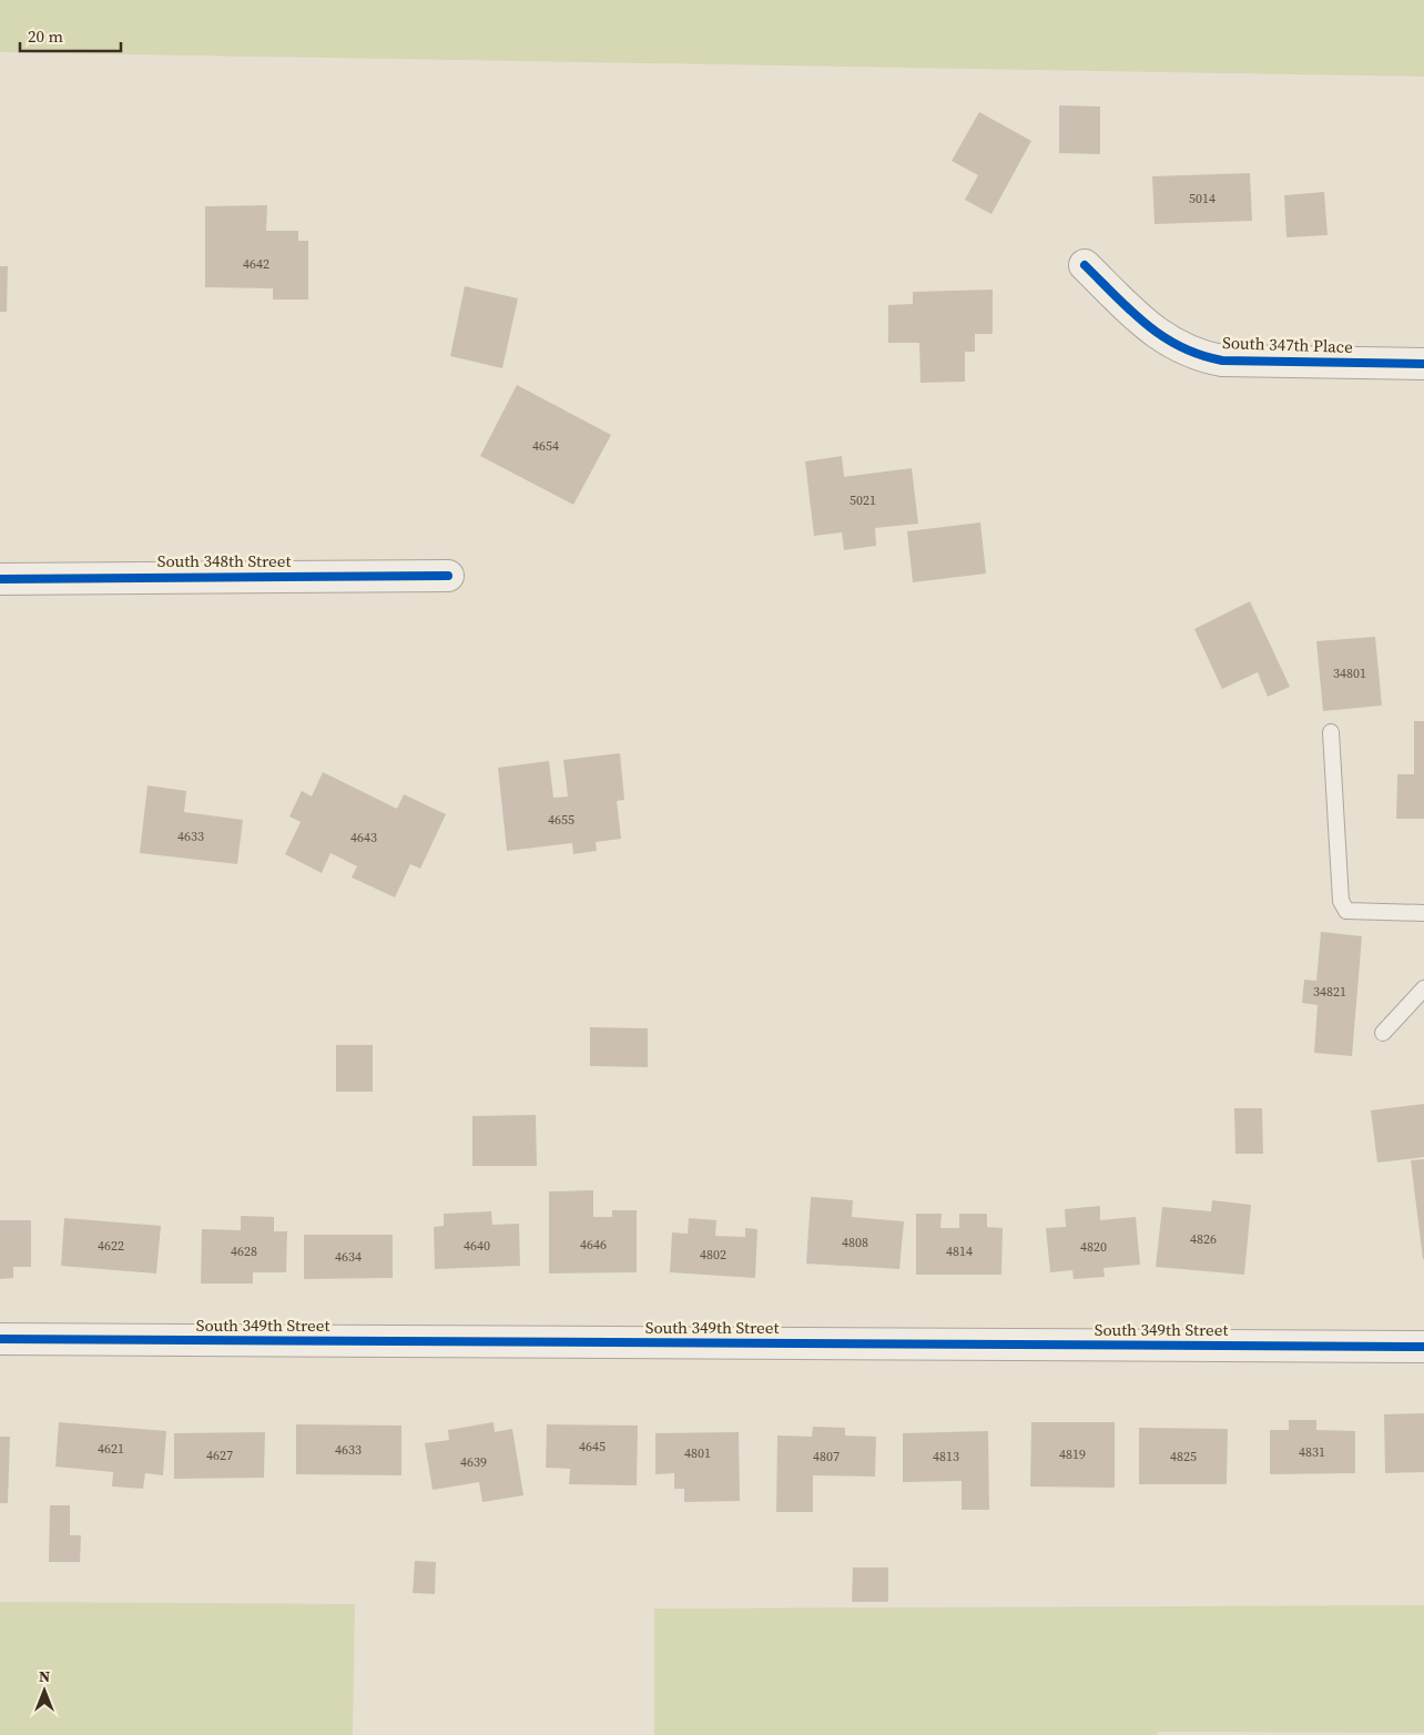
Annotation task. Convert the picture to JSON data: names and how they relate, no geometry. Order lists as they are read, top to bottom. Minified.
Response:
{"streets":{"street":["South 347th Place","South 348th Street","South 349th Street"]},"house_numbers":["5014","4642","4654","5021","34801","4655","4633","4643","34821","4826","4808","4646","4622","4640","4820","4628","4814","4802","4634","4645","4621","4633","4831","4801","4819","4627","4807","4813","4825","4639"],"scale_bar":"20 m","north":"top"}
